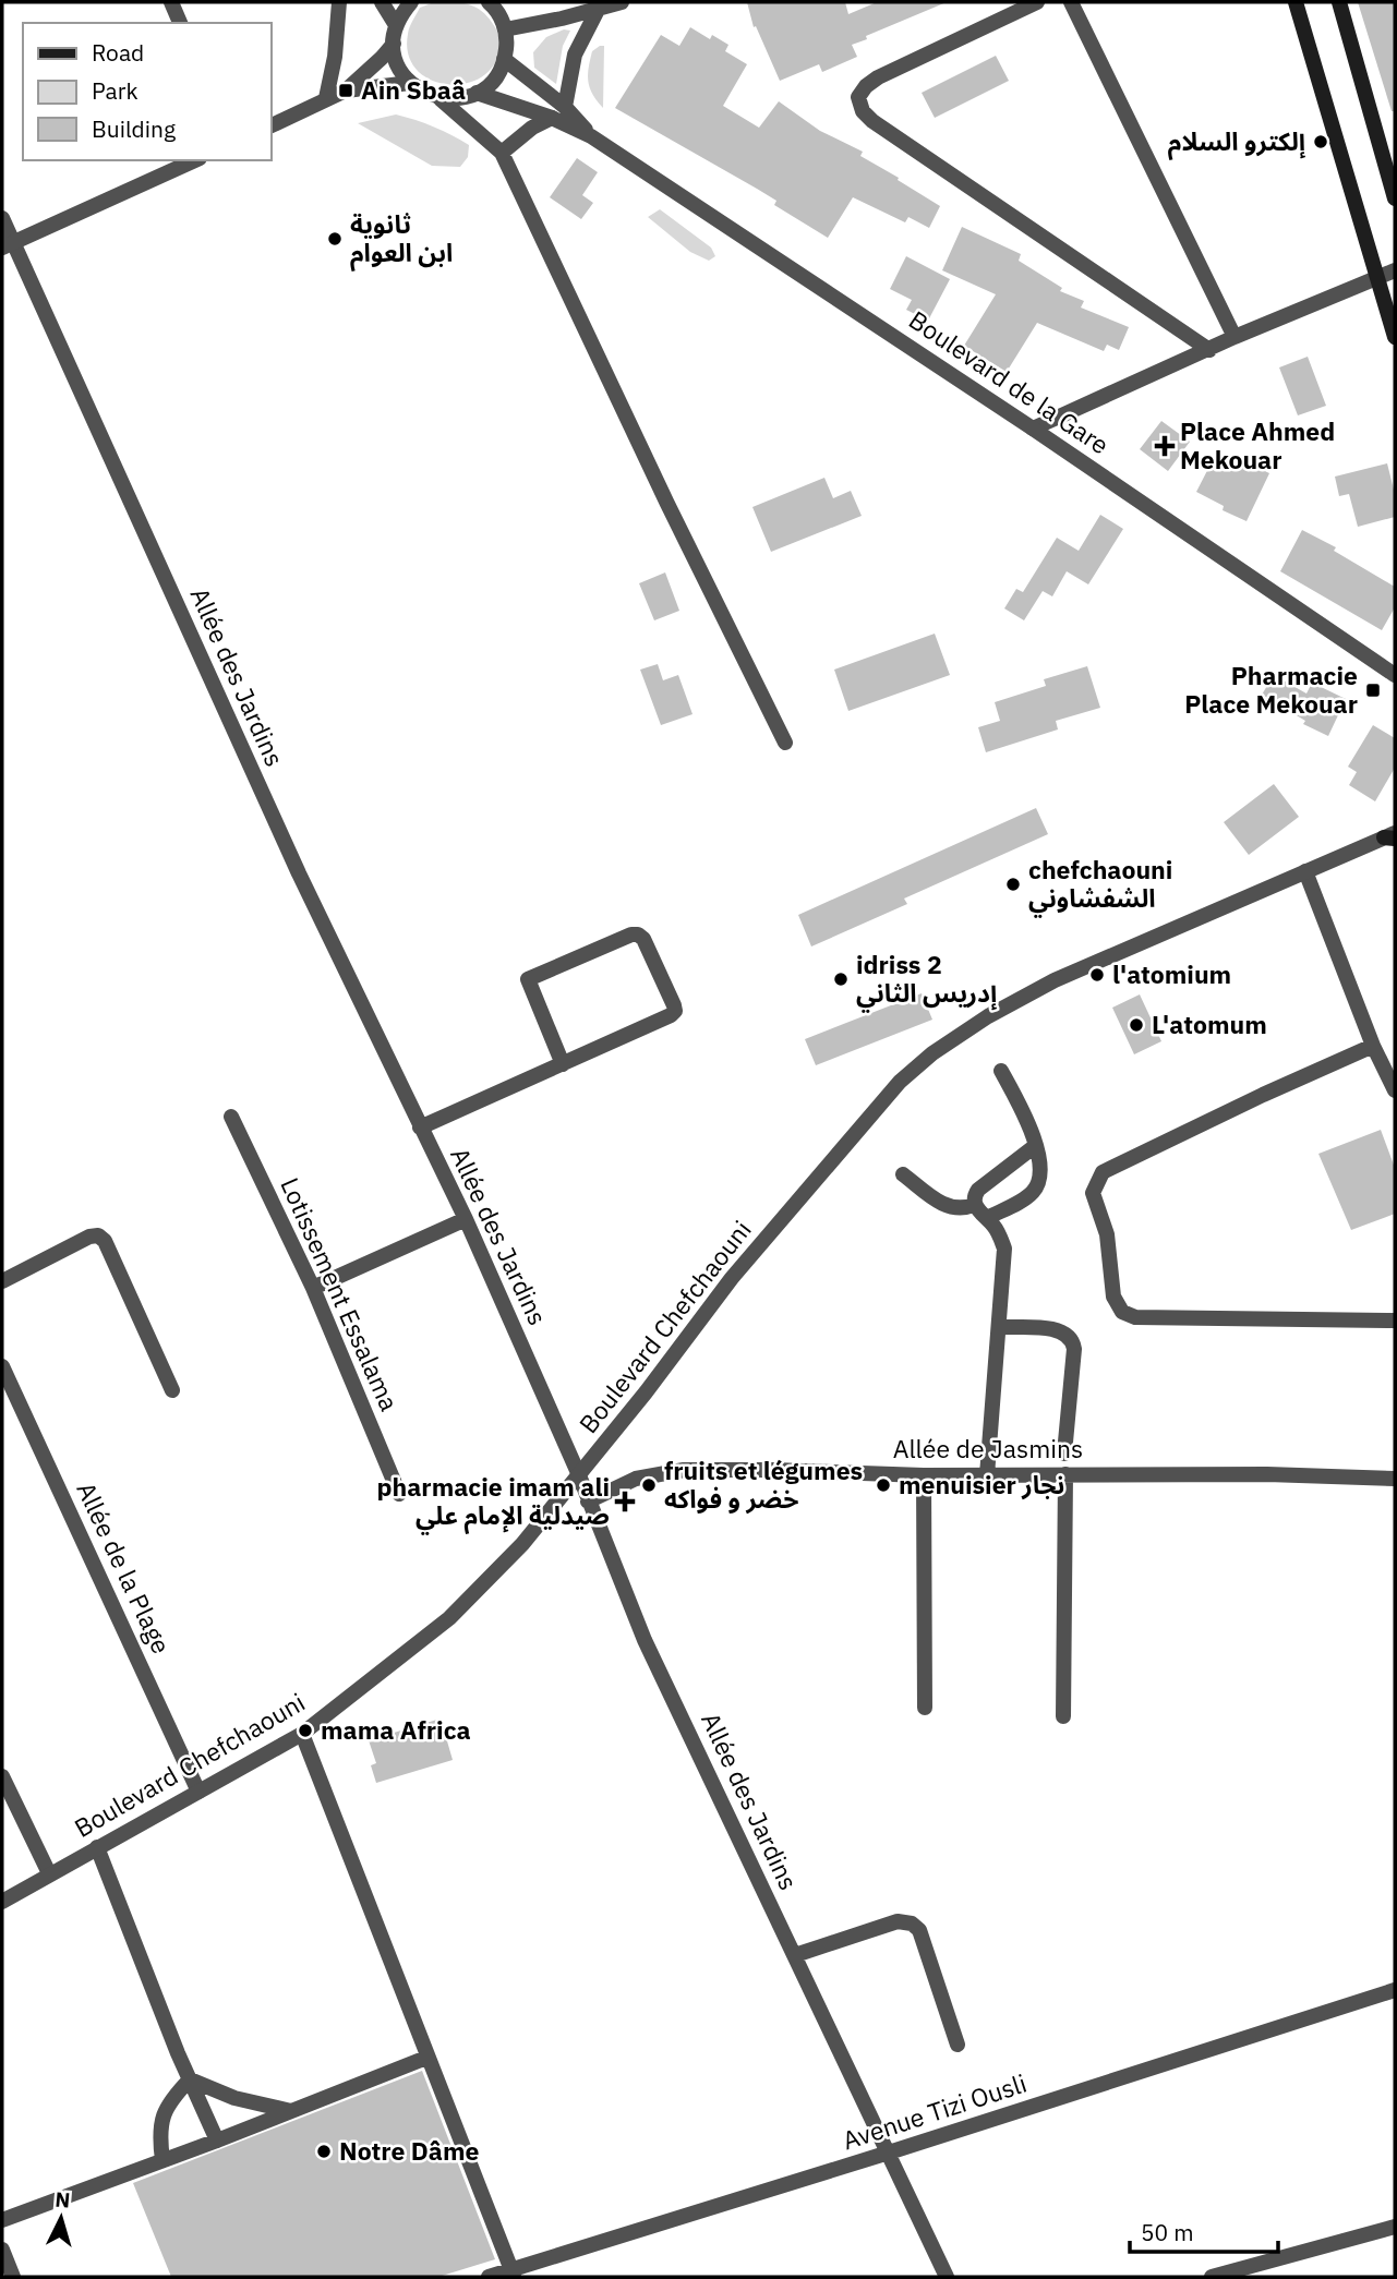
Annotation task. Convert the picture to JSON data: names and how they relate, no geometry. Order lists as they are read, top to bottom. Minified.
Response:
{"streets":{"street":["Boulevard de la Gare","Allée des Jardins","Lotissement Essalama","Boulevard Chefchaouni","Allée de Jasmins","Allée de la Plage","Avenue Tizi Ousli"]},"crossings":[["Allée des Jardins","Boulevard Chefchaouni"],["Allée des Jardins","Allée de Jasmins"],["Allée des Jardins","Avenue Tizi Ousli"],["Boulevard Chefchaouni","Allée de la Plage"]],"places":{"transit":["Ain Sbaâ","Pharmacie Place Mekouar"],"other":["إلكترو السلام","ثانوية ابن العوام","chefchaouni الشفشاوني","l'atomium","idriss 2 إدريس الثاني","L'atomum","fruits et légumes خضر و فواكه","menuisier نجار","mama Africa","Notre Dâme"],"health":["Place Ahmed Mekouar","pharmacie imam ali صيدلية الإمام علي"]},"legend":["Road","Park","Building"],"scale_bar":"50 m","north":"top"}
